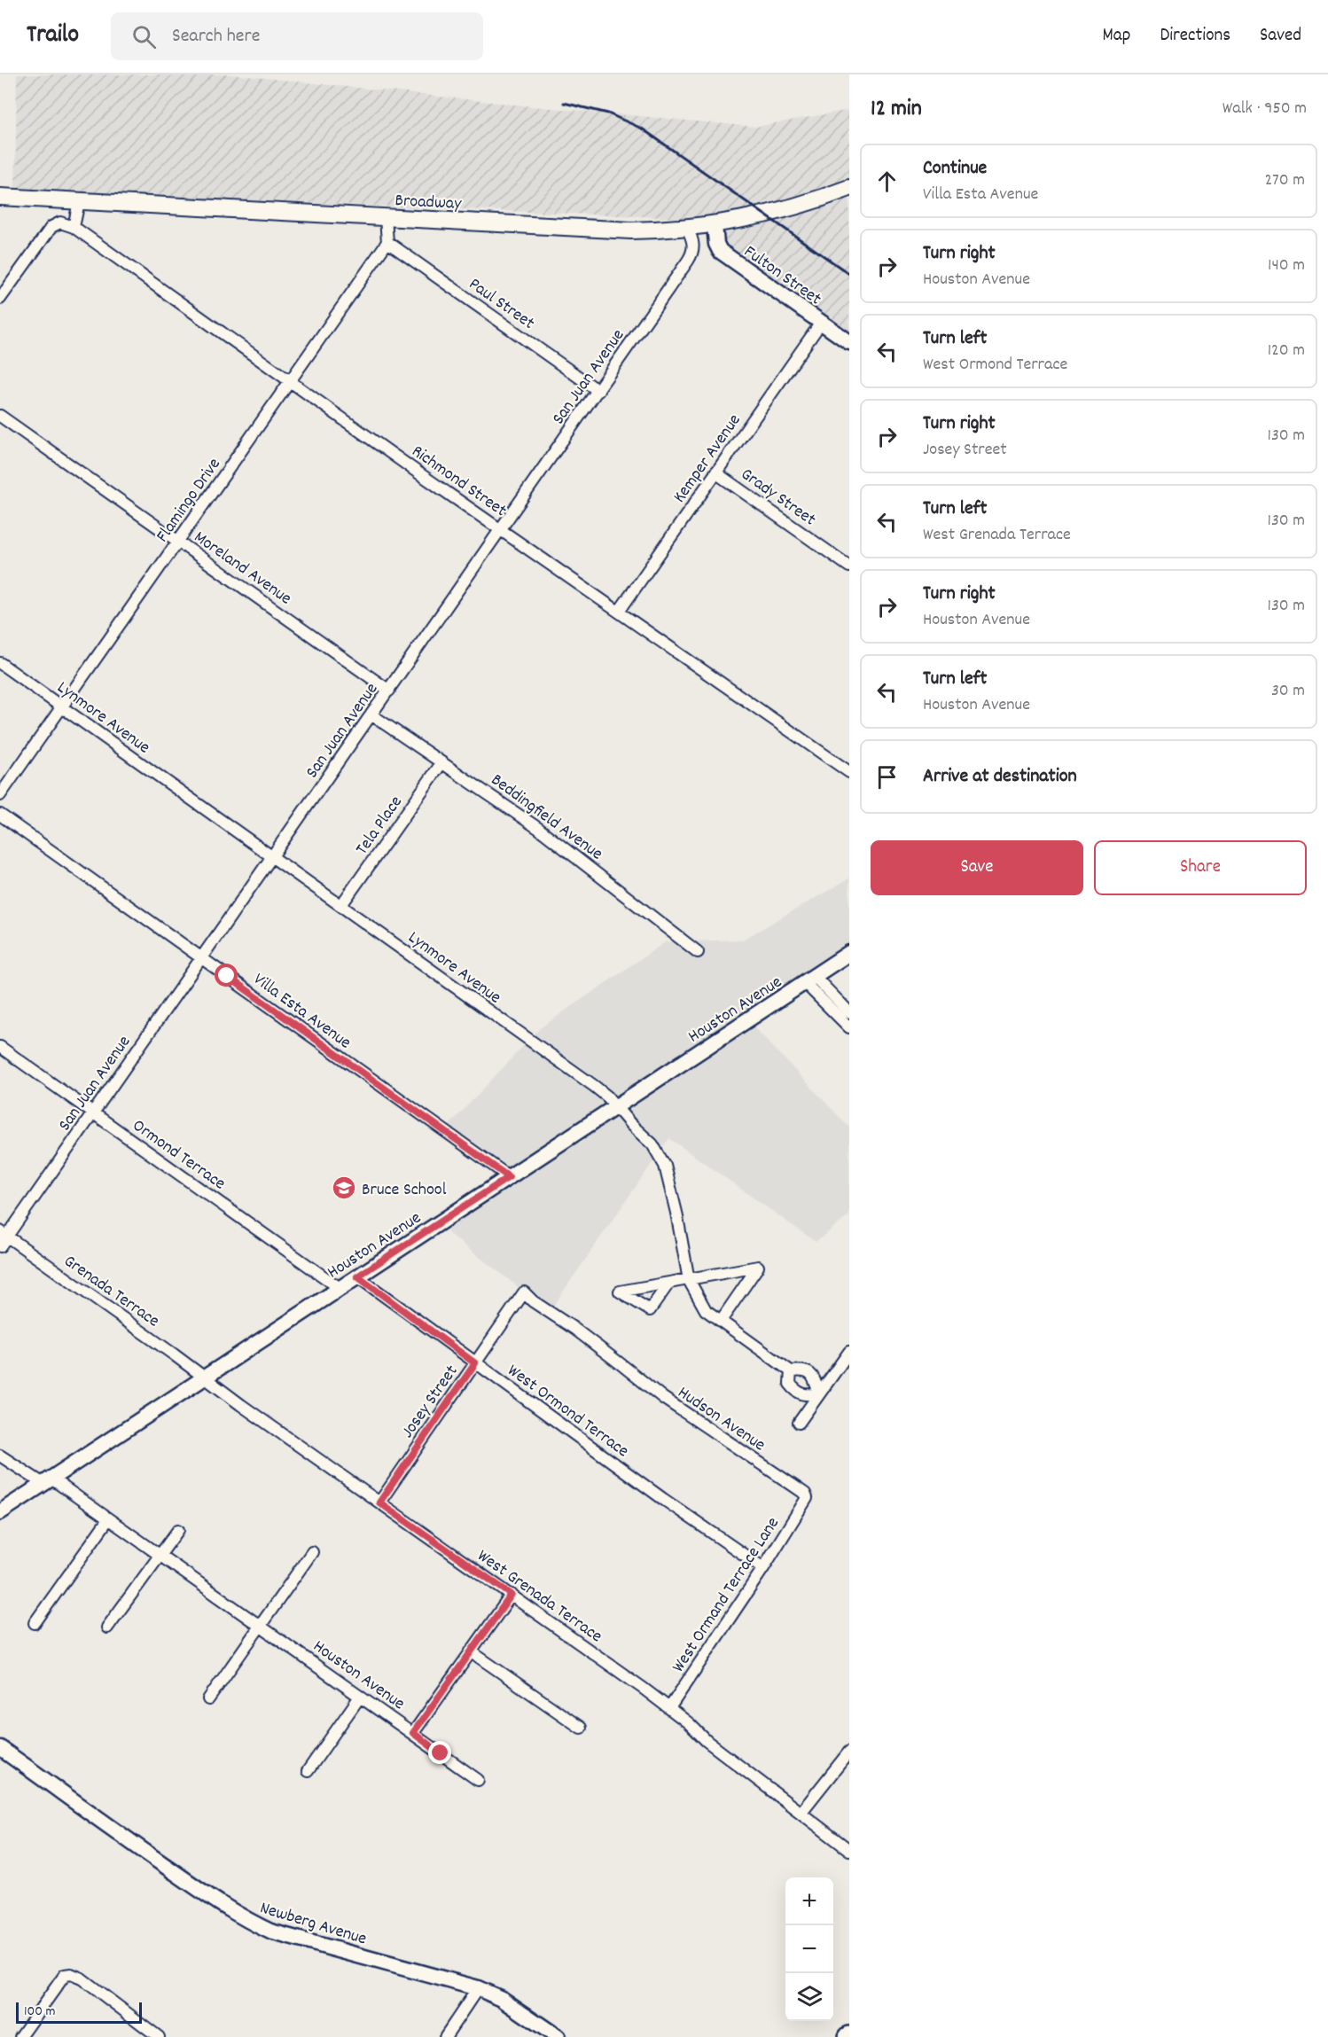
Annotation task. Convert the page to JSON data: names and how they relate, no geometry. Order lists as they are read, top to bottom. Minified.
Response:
{"streets":{"main road":["Broadway"],"street":["Fulton Street","Paul Street","San Juan Avenue","Kemper Avenue","Richmond Street","Grady Street","Flamingo Drive","Moreland Avenue","Lynmore Avenue","Beddingfield Avenue","Tela Place","Houston Avenue","Villa Esta Avenue","Ormond Terrace","Grenada Terrace","Josey Street","West Ormond Terrace","Hudson Avenue","West Ormand Terrace Lane","West Grenada Terrace","Newberg Avenue"]},"crossings":[["Broadway","Fulton Street"],["Broadway","San Juan Avenue"],["Fulton Street","Kemper Avenue"],["Paul Street","San Juan Avenue"],["Paul Street","Flamingo Drive"],["San Juan Avenue","Richmond Street"],["San Juan Avenue","Moreland Avenue"],["San Juan Avenue","Lynmore Avenue"],["San Juan Avenue","Beddingfield Avenue"],["San Juan Avenue","Villa Esta Avenue"],["San Juan Avenue","Ormond Terrace"],["San Juan Avenue","Grenada Terrace"],["Kemper Avenue","Richmond Street"],["Kemper Avenue","Grady Street"],["Richmond Street","Flamingo Drive"],["Flamingo Drive","Moreland Avenue"],["Flamingo Drive","Lynmore Avenue"],["Lynmore Avenue","Tela Place"],["Lynmore Avenue","Houston Avenue"],["Beddingfield Avenue","Tela Place"],["Houston Avenue","Villa Esta Avenue"],["Houston Avenue","Ormond Terrace"],["Houston Avenue","Grenada Terrace"],["Houston Avenue","West Ormond Terrace"],["Houston Avenue","West Grenada Terrace"],["Grenada Terrace","West Grenada Terrace"],["Josey Street","West Ormond Terrace"],["Josey Street","Hudson Avenue"],["Josey Street","West Grenada Terrace"],["West Ormond Terrace","West Ormand Terrace Lane"],["Hudson Avenue","West Ormand Terrace Lane"],["West Ormand Terrace Lane","West Grenada Terrace"]],"places":{"school or university":["Bruce School"]},"scale_bar":"100 m","page":{"header":"Trailo","search":"Search here","nav":["Map","Directions","Saved"],"heading":["12 min","Walk · 950 m"],"list":[["Continue","Villa Esta Avenue","270 m"],["Turn right","Houston Avenue","140 m"],["Turn left","West Ormond Terrace","120 m"],["Turn right","Josey Street","130 m"],["Turn left","West Grenada Terrace","130 m"],["Turn right","Houston Avenue","130 m"],["Turn left","Houston Avenue","30 m"],"Arrive at destination"],"buttons":["Save","Share"],"map_buttons":["+","−"],"scale":"100 m"}}
